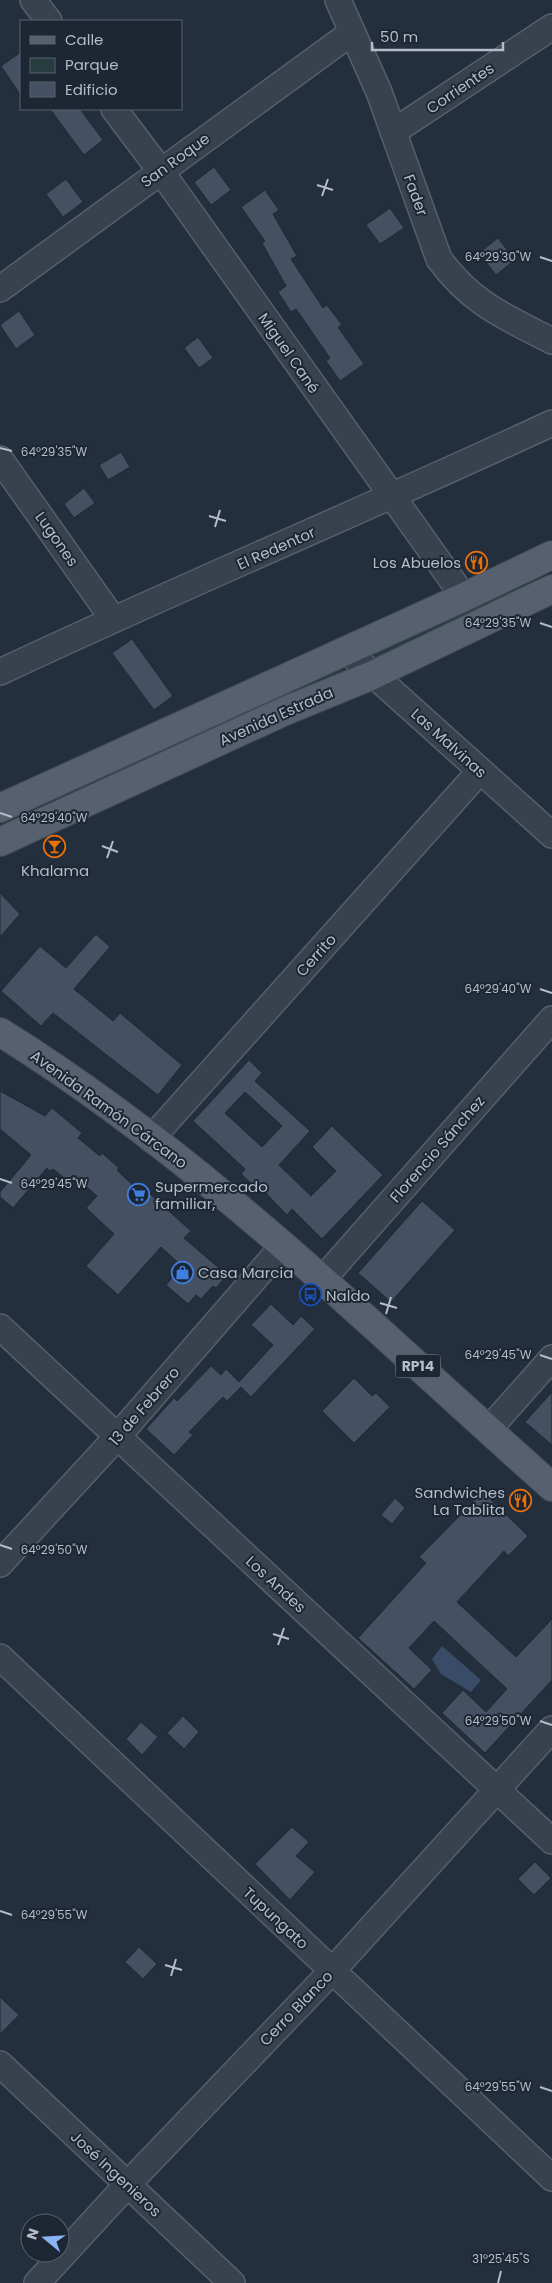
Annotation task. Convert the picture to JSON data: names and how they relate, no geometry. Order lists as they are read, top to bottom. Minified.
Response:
{"streets":{"main road":["Avenida Estrada","Avenida Ramón Cárcano","RP14"],"street":["Corrientes","San Roque","Fader","Miguel Cané","Lugones","El Redentor","Las Malvinas","Cerrito","Florencio Sánchez","13 de Febrero","Los Andes","Tupungato","Cerro Blanco","José Ingenieros"]},"crossings":[["Corrientes","Fader"],["San Roque","Fader"],["San Roque","Miguel Cané"],["Miguel Cané","El Redentor"],["Miguel Cané","Avenida Estrada"],["Lugones","El Redentor"],["Avenida Estrada","Las Malvinas"],["Las Malvinas","Cerrito"],["Cerrito","Avenida Ramón Cárcano"],["Avenida Ramón Cárcano","Florencio Sánchez"],["Avenida Ramón Cárcano","13 de Febrero"],["13 de Febrero","Los Andes"],["Los Andes","Cerro Blanco"],["Tupungato","Cerro Blanco"],["Cerro Blanco","José Ingenieros"]],"places":{"restaurant":["Los Abuelos","Sandwiches La Tablita"],"bar":["Khalama"],"supermarket":["Supermercado familiar,"],"shop":["Casa Marcia"],"bus stop":["Naldo"]},"legend":["Calle","Parque","Edificio"],"scale_bar":"50 m","north":"left","coordinates":["64°29'30\"W","64°29'35\"W","64°29'40\"W","64°29'45\"W","64°29'50\"W","64°29'55\"W","31°25'45\"S"]}
